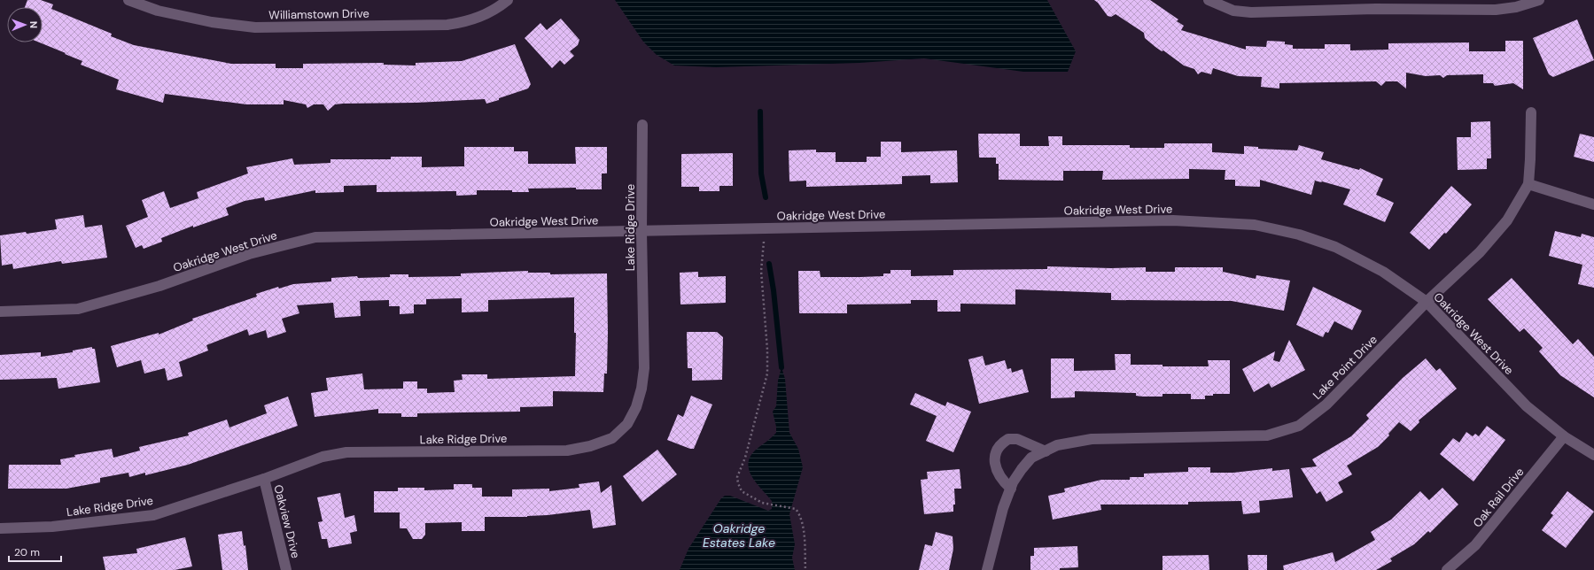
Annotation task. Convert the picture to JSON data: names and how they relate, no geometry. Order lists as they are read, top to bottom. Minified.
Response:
{"streets":{"street":["Williamstown Drive","Oakridge West Drive","Lake Ridge Drive","Lake Point Drive","Oak Rail Drive","Oakview Drive"]},"crossings":[["Oakridge West Drive","Lake Ridge Drive"],["Oakridge West Drive","Lake Point Drive"],["Oakridge West Drive","Oak Rail Drive"],["Lake Ridge Drive","Oakview Drive"]],"water":["Oakridge Estates Lake"],"scale_bar":"20 m","north":"right"}
